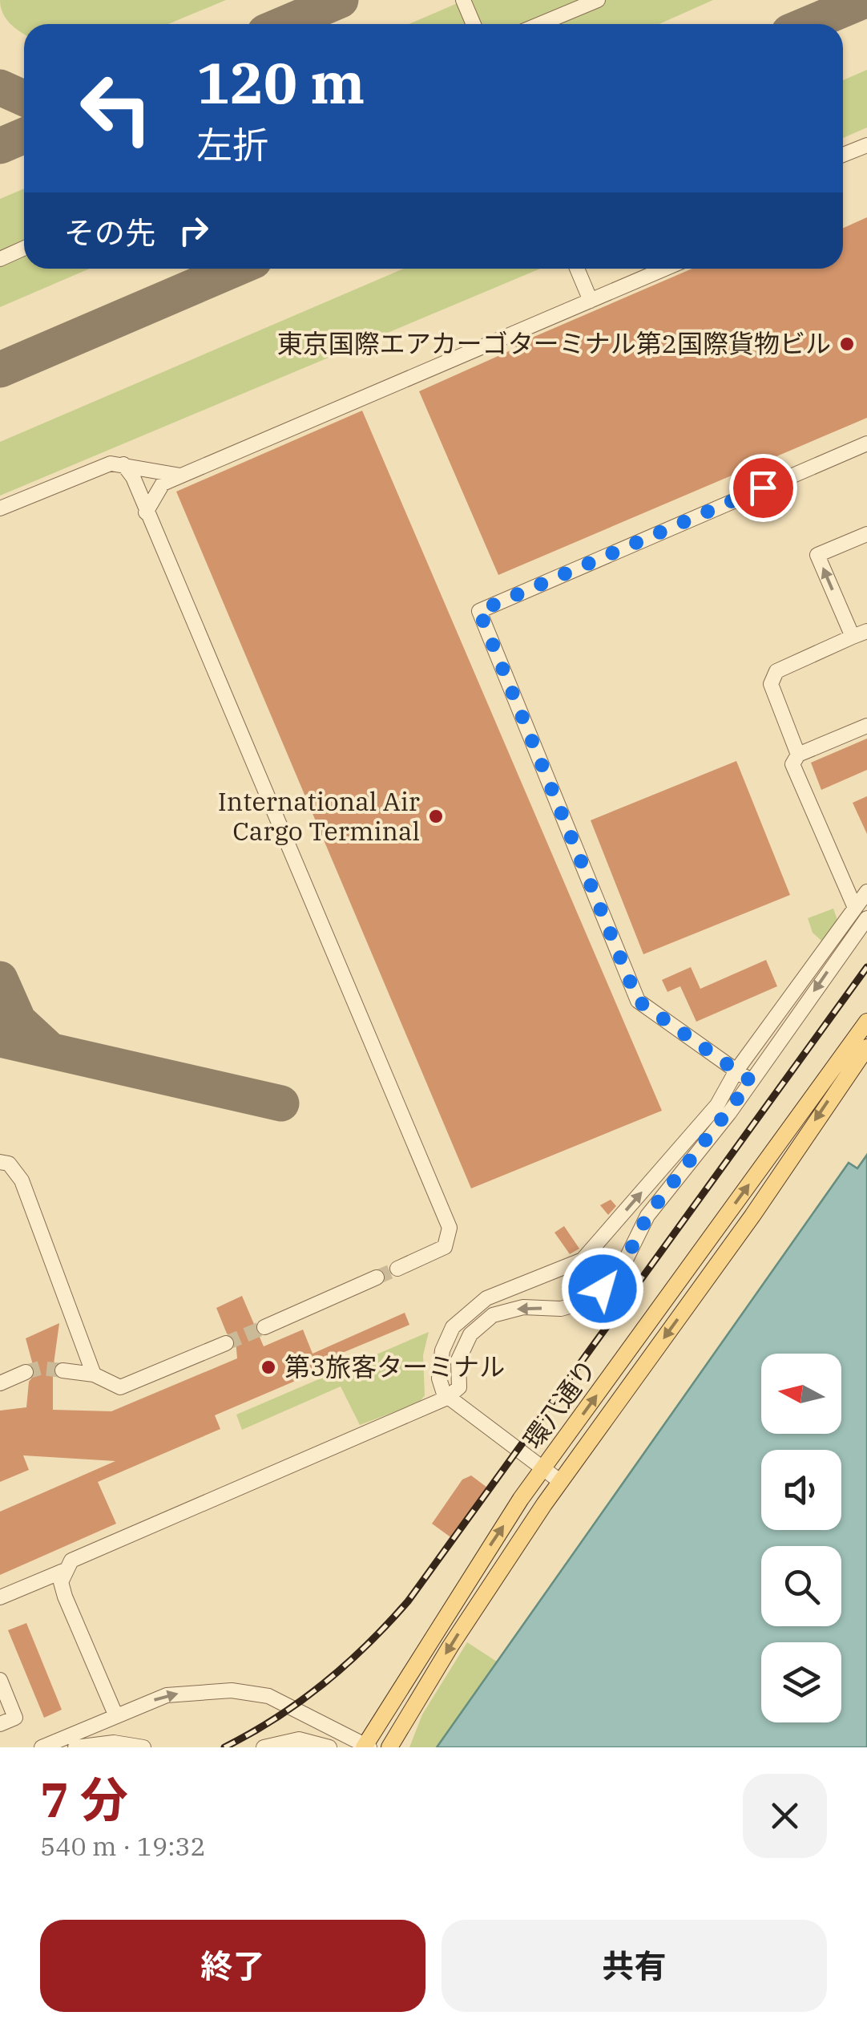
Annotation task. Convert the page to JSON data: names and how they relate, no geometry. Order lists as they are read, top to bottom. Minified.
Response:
{"streets":{"main road":["環八通り"]},"places":["東京国際エアカーゴターミナル第2国際貨物ビル","International Air Cargo Terminal","第3旅客ターミナル"],"north":"left","page":{"turn":["120 m","左折"],"then":"その先","heading":["7 分","540 m · 19:32"],"buttons":["終了","共有"]}}
